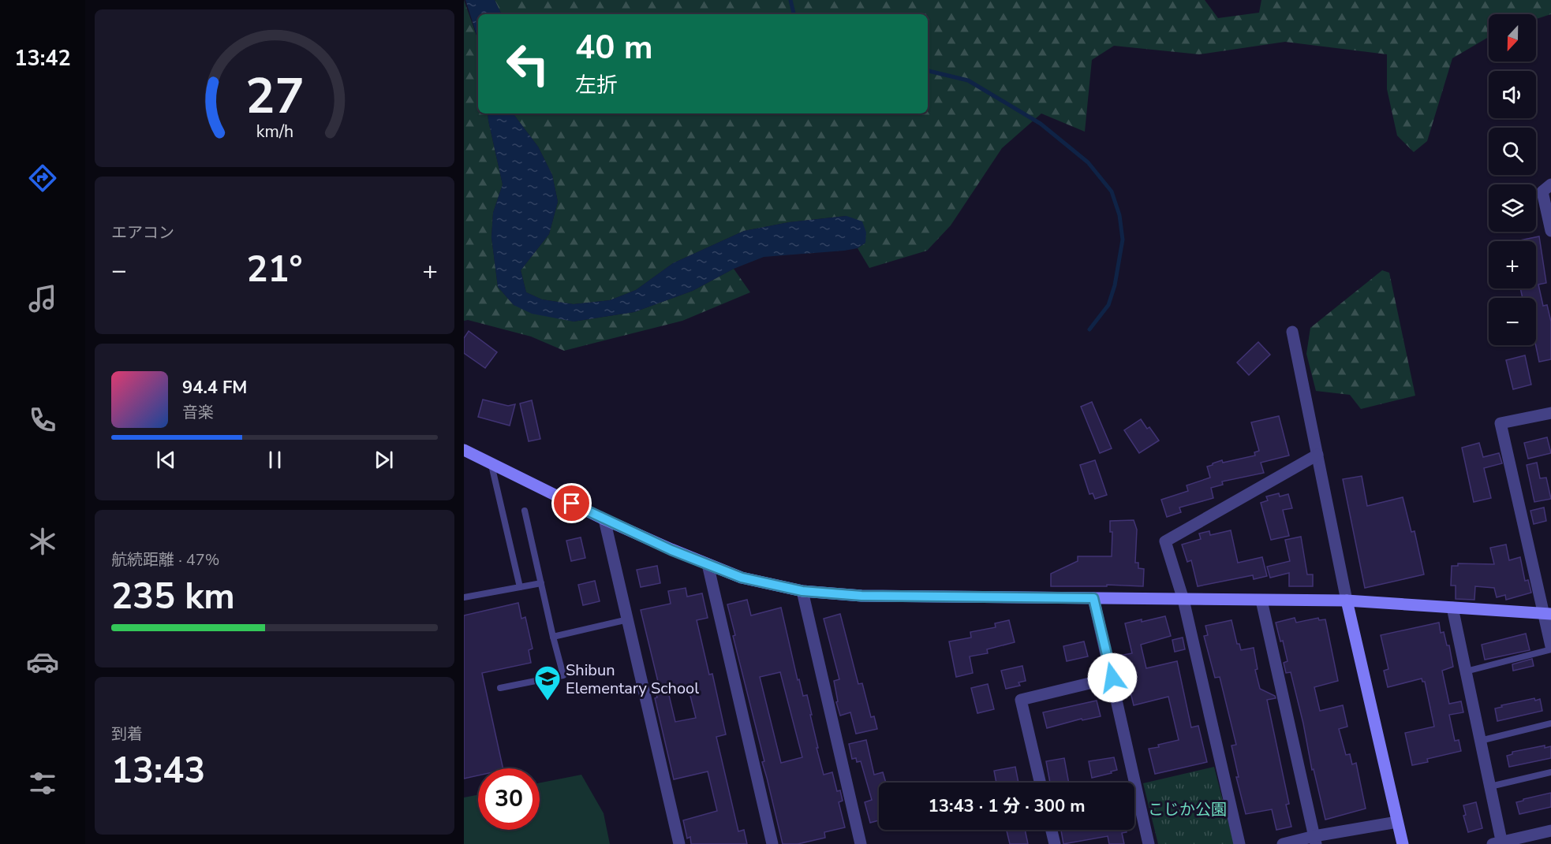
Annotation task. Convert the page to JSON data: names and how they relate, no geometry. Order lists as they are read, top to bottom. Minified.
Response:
{"parks":["こじか公園"],"places":{"school or university":["Shibun Elementary School"]},"north":"bottom","page":{"tabs":"13:42","map_buttons":["+","−"],"turn":["40 m","左折"],"tile":["エアコン",["航続距離 · 47%","235 km"],["到着","13:43"]],"heat":["−","21°","+"],"song":["94.4 FM","音楽"],"limit":"30","trip":"13:43 · 1 分 · 300 m","gauge":["27","km/h"]}}
